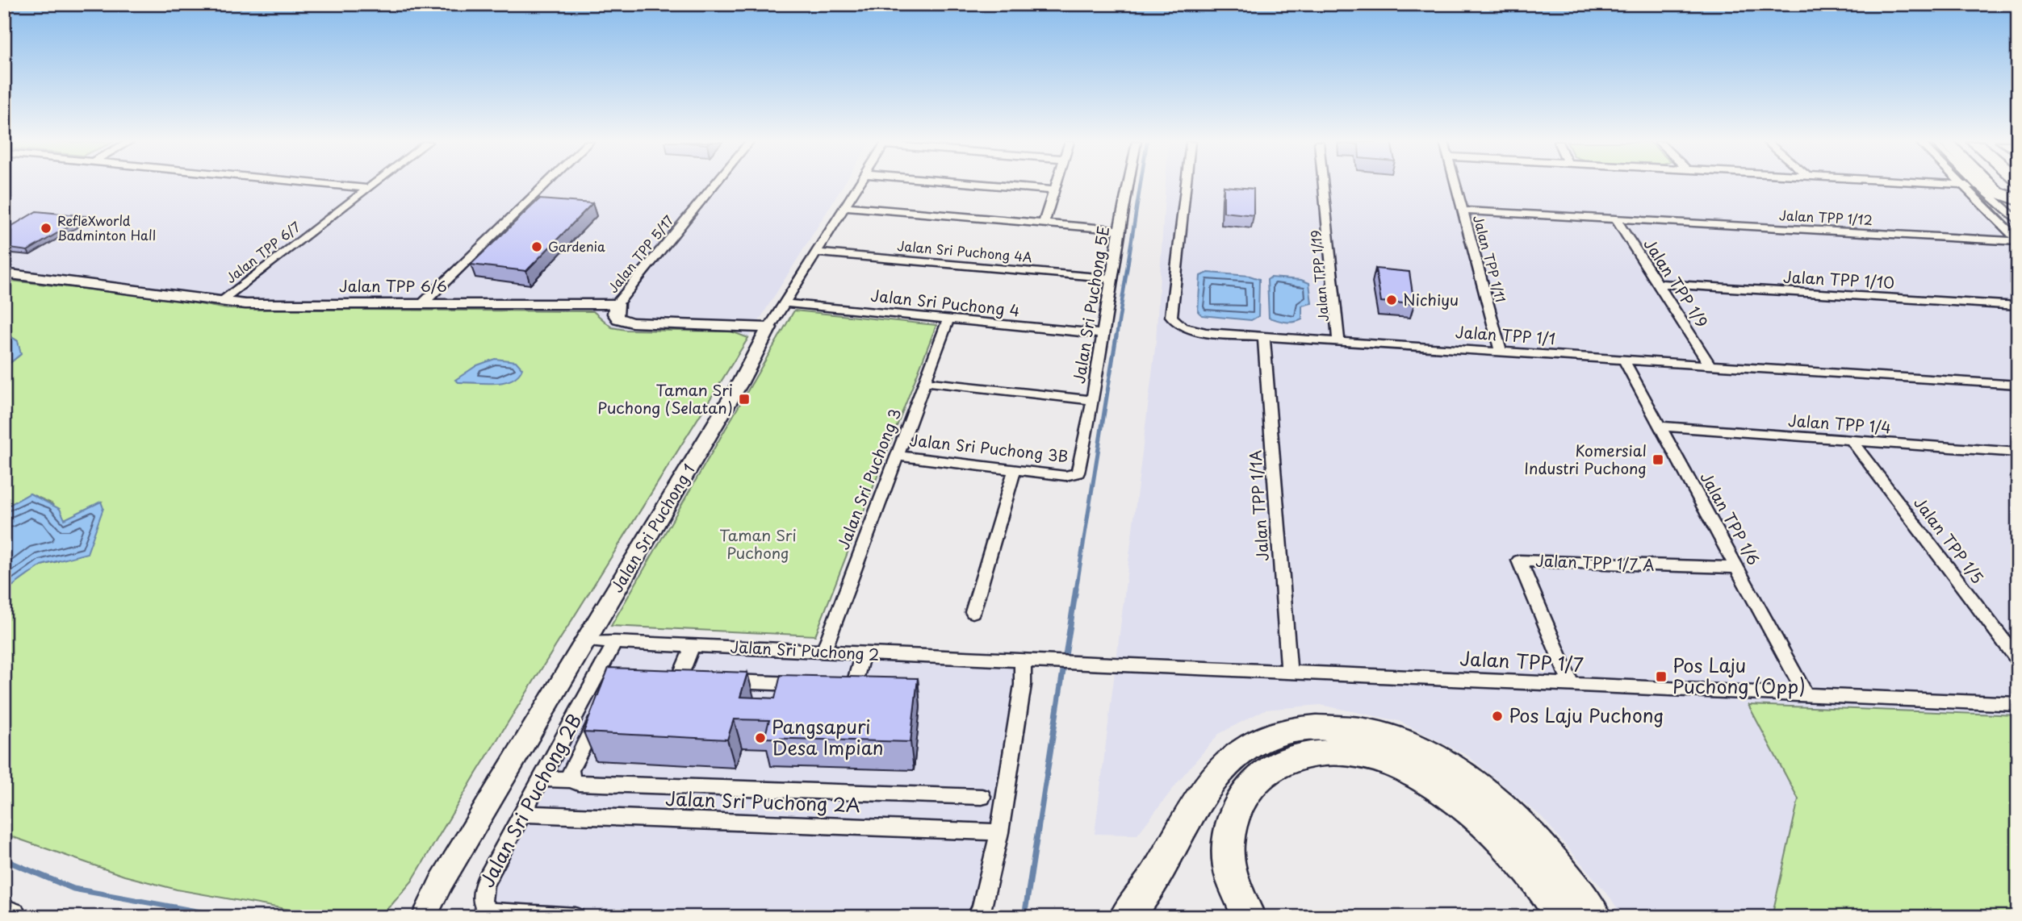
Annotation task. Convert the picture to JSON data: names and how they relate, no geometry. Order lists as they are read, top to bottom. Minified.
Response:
{"streets":{"street":["Jalan TPP 1/12","Jalan Sri Puchong 4A","Jalan TPP 6/7","Jalan TPP 5/17","Jalan TPP 1/11","Jalan TPP 1/19","Jalan TPP 1/10","Jalan TPP 1/9","Jalan TPP 6/6","Jalan Sri Puchong 4","Jalan Sri Puchong 5E","Jalan TPP 1/1","Jalan TPP 1/4","Jalan Sri Puchong 3B","Jalan Sri Puchong 3","Jalan TPP 1/1A","Jalan TPP 1/6","Jalan Sri Puchong 1","Jalan TPP 1/5","Jalan TPP 1/7 A","Jalan Sri Puchong 2","Jalan TPP 1/7","Jalan Sri Puchong 2B","Jalan Sri Puchong 2A"]},"crossings":[["Jalan TPP 1/12","Jalan TPP 1/11"],["Jalan TPP 1/12","Jalan TPP 1/9"],["Jalan Sri Puchong 4A","Jalan Sri Puchong 5E"],["Jalan Sri Puchong 4A","Jalan Sri Puchong 1"],["Jalan TPP 6/7","Jalan TPP 6/6"],["Jalan TPP 5/17","Jalan TPP 6/6"],["Jalan TPP 1/11","Jalan TPP 1/1"],["Jalan TPP 1/19","Jalan TPP 1/1"],["Jalan TPP 1/10","Jalan TPP 1/9"],["Jalan TPP 1/9","Jalan TPP 1/1"],["Jalan Sri Puchong 4","Jalan Sri Puchong 5E"],["Jalan Sri Puchong 4","Jalan Sri Puchong 3"],["Jalan Sri Puchong 4","Jalan Sri Puchong 1"],["Jalan Sri Puchong 5E","Jalan Sri Puchong 3B"],["Jalan TPP 1/1","Jalan TPP 1/1A"],["Jalan TPP 1/1","Jalan TPP 1/6"],["Jalan TPP 1/4","Jalan TPP 1/6"],["Jalan TPP 1/4","Jalan TPP 1/5"],["Jalan Sri Puchong 3B","Jalan Sri Puchong 3"],["Jalan Sri Puchong 3","Jalan Sri Puchong 2"],["Jalan TPP 1/1A","Jalan TPP 1/7"],["Jalan TPP 1/6","Jalan TPP 1/7 A"],["Jalan TPP 1/6","Jalan TPP 1/7"],["Jalan Sri Puchong 1","Jalan Sri Puchong 2"],["Jalan TPP 1/7 A","Jalan TPP 1/7"],["Jalan Sri Puchong 2","Jalan TPP 1/7"],["Jalan Sri Puchong 2","Jalan Sri Puchong 2B"],["Jalan Sri Puchong 2B","Jalan Sri Puchong 2A"]],"parks":["Taman Sri Puchong"],"places":{"other":["RefleXworld Badminton Hall","Gardenia","Nichiyu","Pos Laju Puchong","Pangsapuri Desa Impian"],"transit":["Taman Sri Puchong (Selatan)","Komersial Industri Puchong","Pos Laju Puchong (Opp)"]}}
